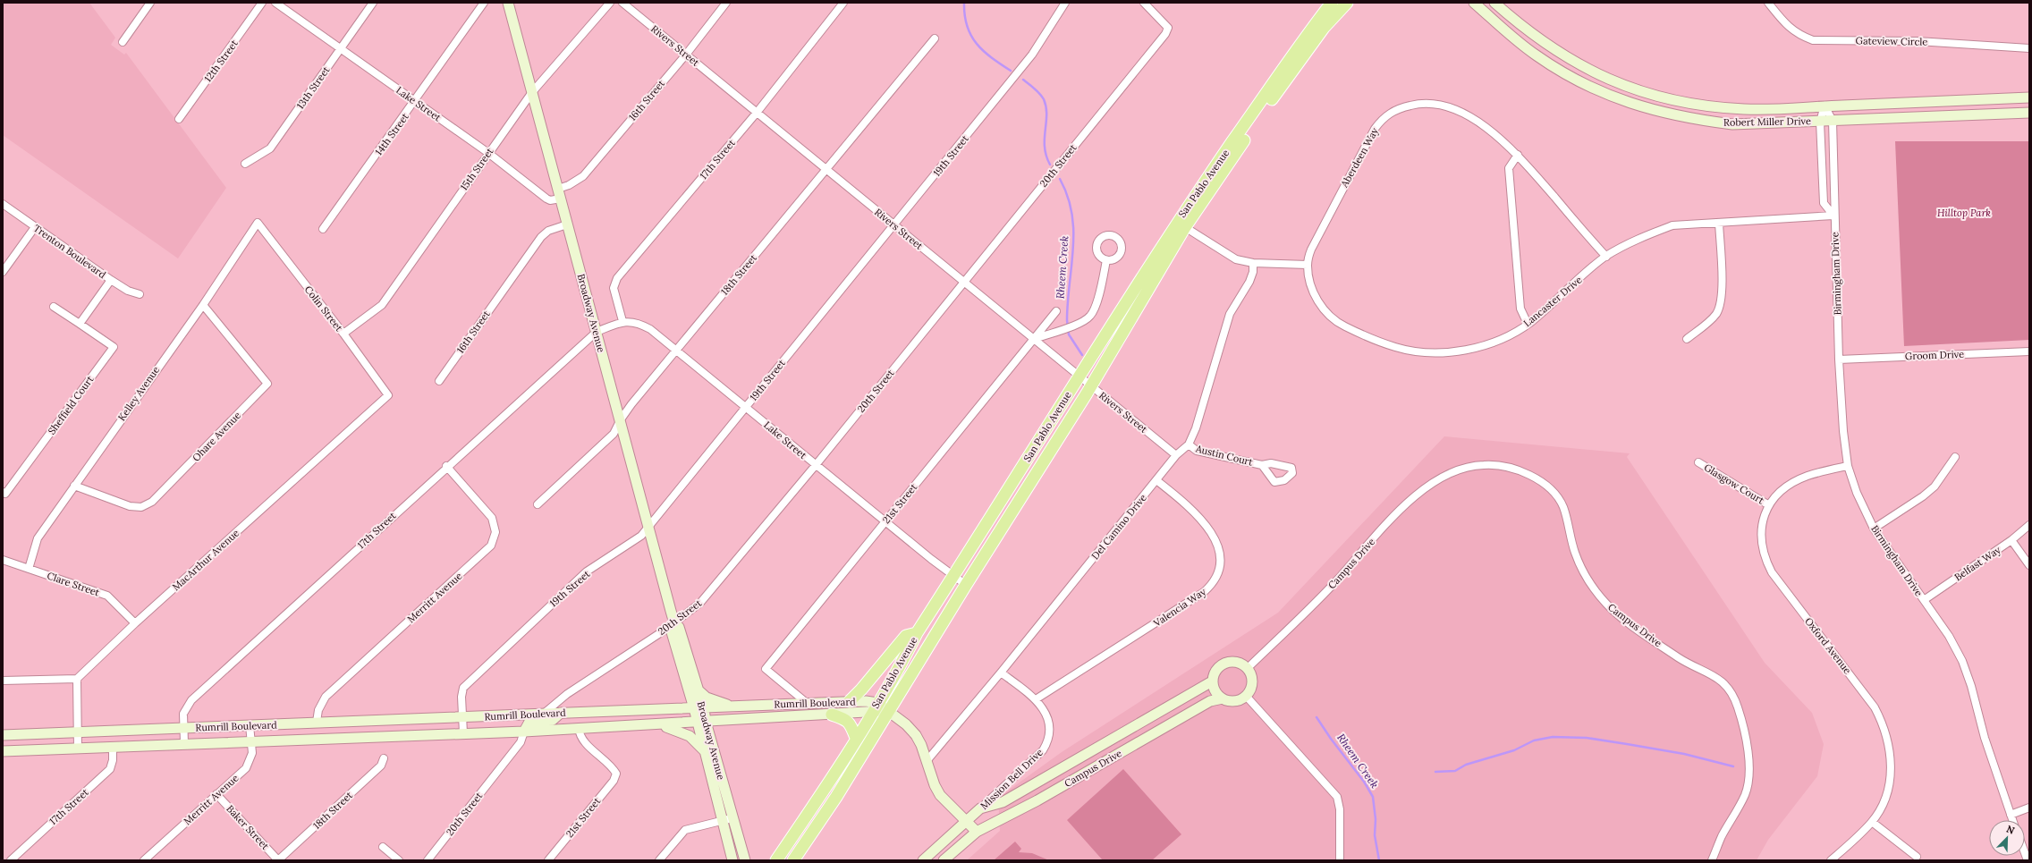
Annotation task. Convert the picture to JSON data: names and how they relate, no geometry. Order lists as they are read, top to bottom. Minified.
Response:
{"streets":{"main road":["Robert Miller Drive","San Pablo Avenue","Broadway Avenue","Campus Drive","Rumrill Boulevard","Mission Bell Drive"],"street":["Gateview Circle","Rivers Street","12th Street","13th Street","16th Street","Lake Street","14th Street","19th Street","Aberdeen Way","17th Street","20th Street","15th Street","Trenton Boulevard","Birmingham Drive","18th Street","Lancaster Drive","Colin Street","Groom Drive","Kelley Avenue","Sheffield Court","Ohare Avenue","Austin Court","Glasgow Court","21st Street","Del Camino Drive","MacArthur Avenue","Belfast Way","Clare Street","Merritt Avenue","Valencia Way","Oxford Avenue","Baker Street"]},"crossings":[["Rivers Street","16th Street"],["Rivers Street","19th Street"],["Rivers Street","17th Street"],["Rivers Street","20th Street"],["Rivers Street","San Pablo Avenue"],["Rivers Street","18th Street"],["Rivers Street","21st Street"],["Rivers Street","Del Camino Drive"],["13th Street","Lake Street"],["16th Street","Lake Street"],["16th Street","Broadway Avenue"],["Lake Street","14th Street"],["Lake Street","19th Street"],["Lake Street","17th Street"],["Lake Street","20th Street"],["Lake Street","15th Street"],["Lake Street","San Pablo Avenue"],["Lake Street","18th Street"],["Lake Street","Broadway Avenue"],["Lake Street","21st Street"],["Robert Miller Drive","Birmingham Drive"],["19th Street","Broadway Avenue"],["19th Street","Rumrill Boulevard"],["Aberdeen Way","Lancaster Drive"],["17th Street","Broadway Avenue"],["17th Street","Merritt Avenue"],["17th Street","Rumrill Boulevard"],["20th Street","Broadway Avenue"],["20th Street","Rumrill Boulevard"],["15th Street","Colin Street"],["15th Street","Broadway Avenue"],["San Pablo Avenue","Rumrill Boulevard"],["Birmingham Drive","Lancaster Drive"],["Birmingham Drive","Groom Drive"],["Birmingham Drive","Belfast Way"],["Birmingham Drive","Oxford Avenue"],["18th Street","Broadway Avenue"],["18th Street","Baker Street"],["Colin Street","Kelley Avenue"],["Colin Street","MacArthur Avenue"],["Broadway Avenue","Rumrill Boulevard"],["Kelley Avenue","Ohare Avenue"],["Kelley Avenue","Clare Street"],["Austin Court","Del Camino Drive"],["Glasgow Court","Oxford Avenue"],["21st Street","Rumrill Boulevard"],["Del Camino Drive","Valencia Way"],["Del Camino Drive","Mission Bell Drive"],["MacArthur Avenue","Clare Street"],["Campus Drive","Mission Bell Drive"],["Merritt Avenue","Rumrill Boulevard"],["Merritt Avenue","Baker Street"],["Valencia Way","Mission Bell Drive"]],"water":["Rheem Creek"],"parks":["Hilltop Park"],"north":"top right"}
